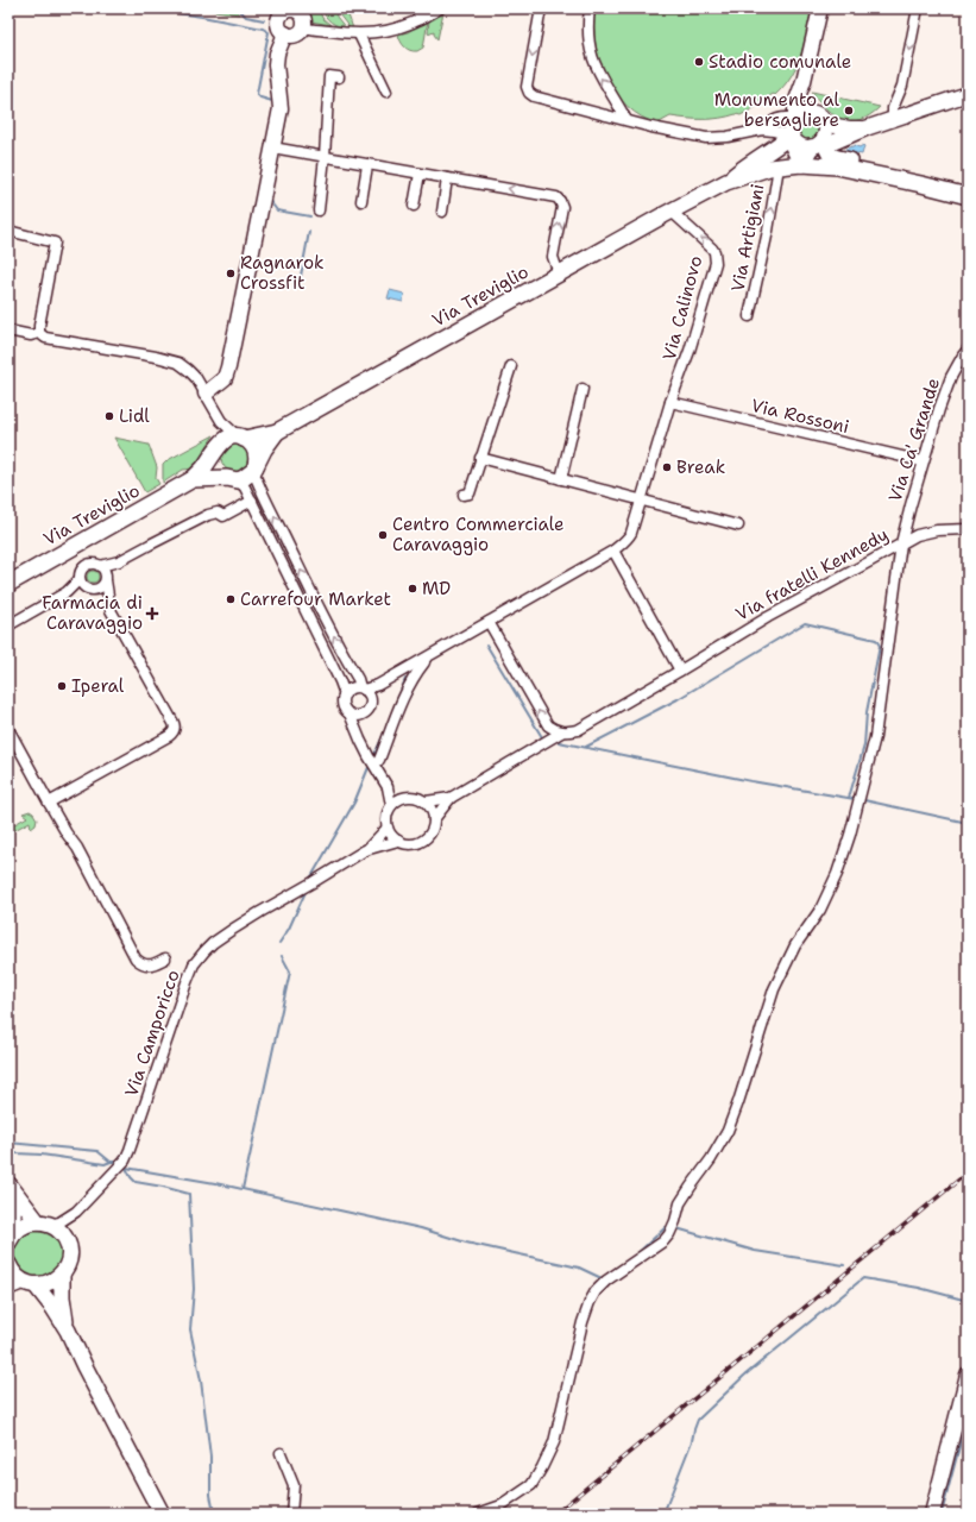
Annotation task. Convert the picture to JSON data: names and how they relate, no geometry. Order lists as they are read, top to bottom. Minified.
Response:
{"streets":{"main road":["Via Treviglio"],"street":["Via Artigiani","Via Calinovo","Via Rossoni","Via Ca' Grande","Via fratelli Kennedy","Via Camporicco"]},"crossings":[["Via Treviglio","Via Calinovo"],["Via Calinovo","Via Rossoni"],["Via Rossoni","Via Ca' Grande"],["Via Ca' Grande","Via fratelli Kennedy"]],"one_way":["Via Artigiani"],"places":{"other":["Stadio comunale","Monumento al bersagliere","Ragnarok Crossfit","Lidl","Break","Centro Commerciale Caravaggio","MD","Carrefour Market","Iperal"],"health":["Farmacia di Caravaggio"]}}
